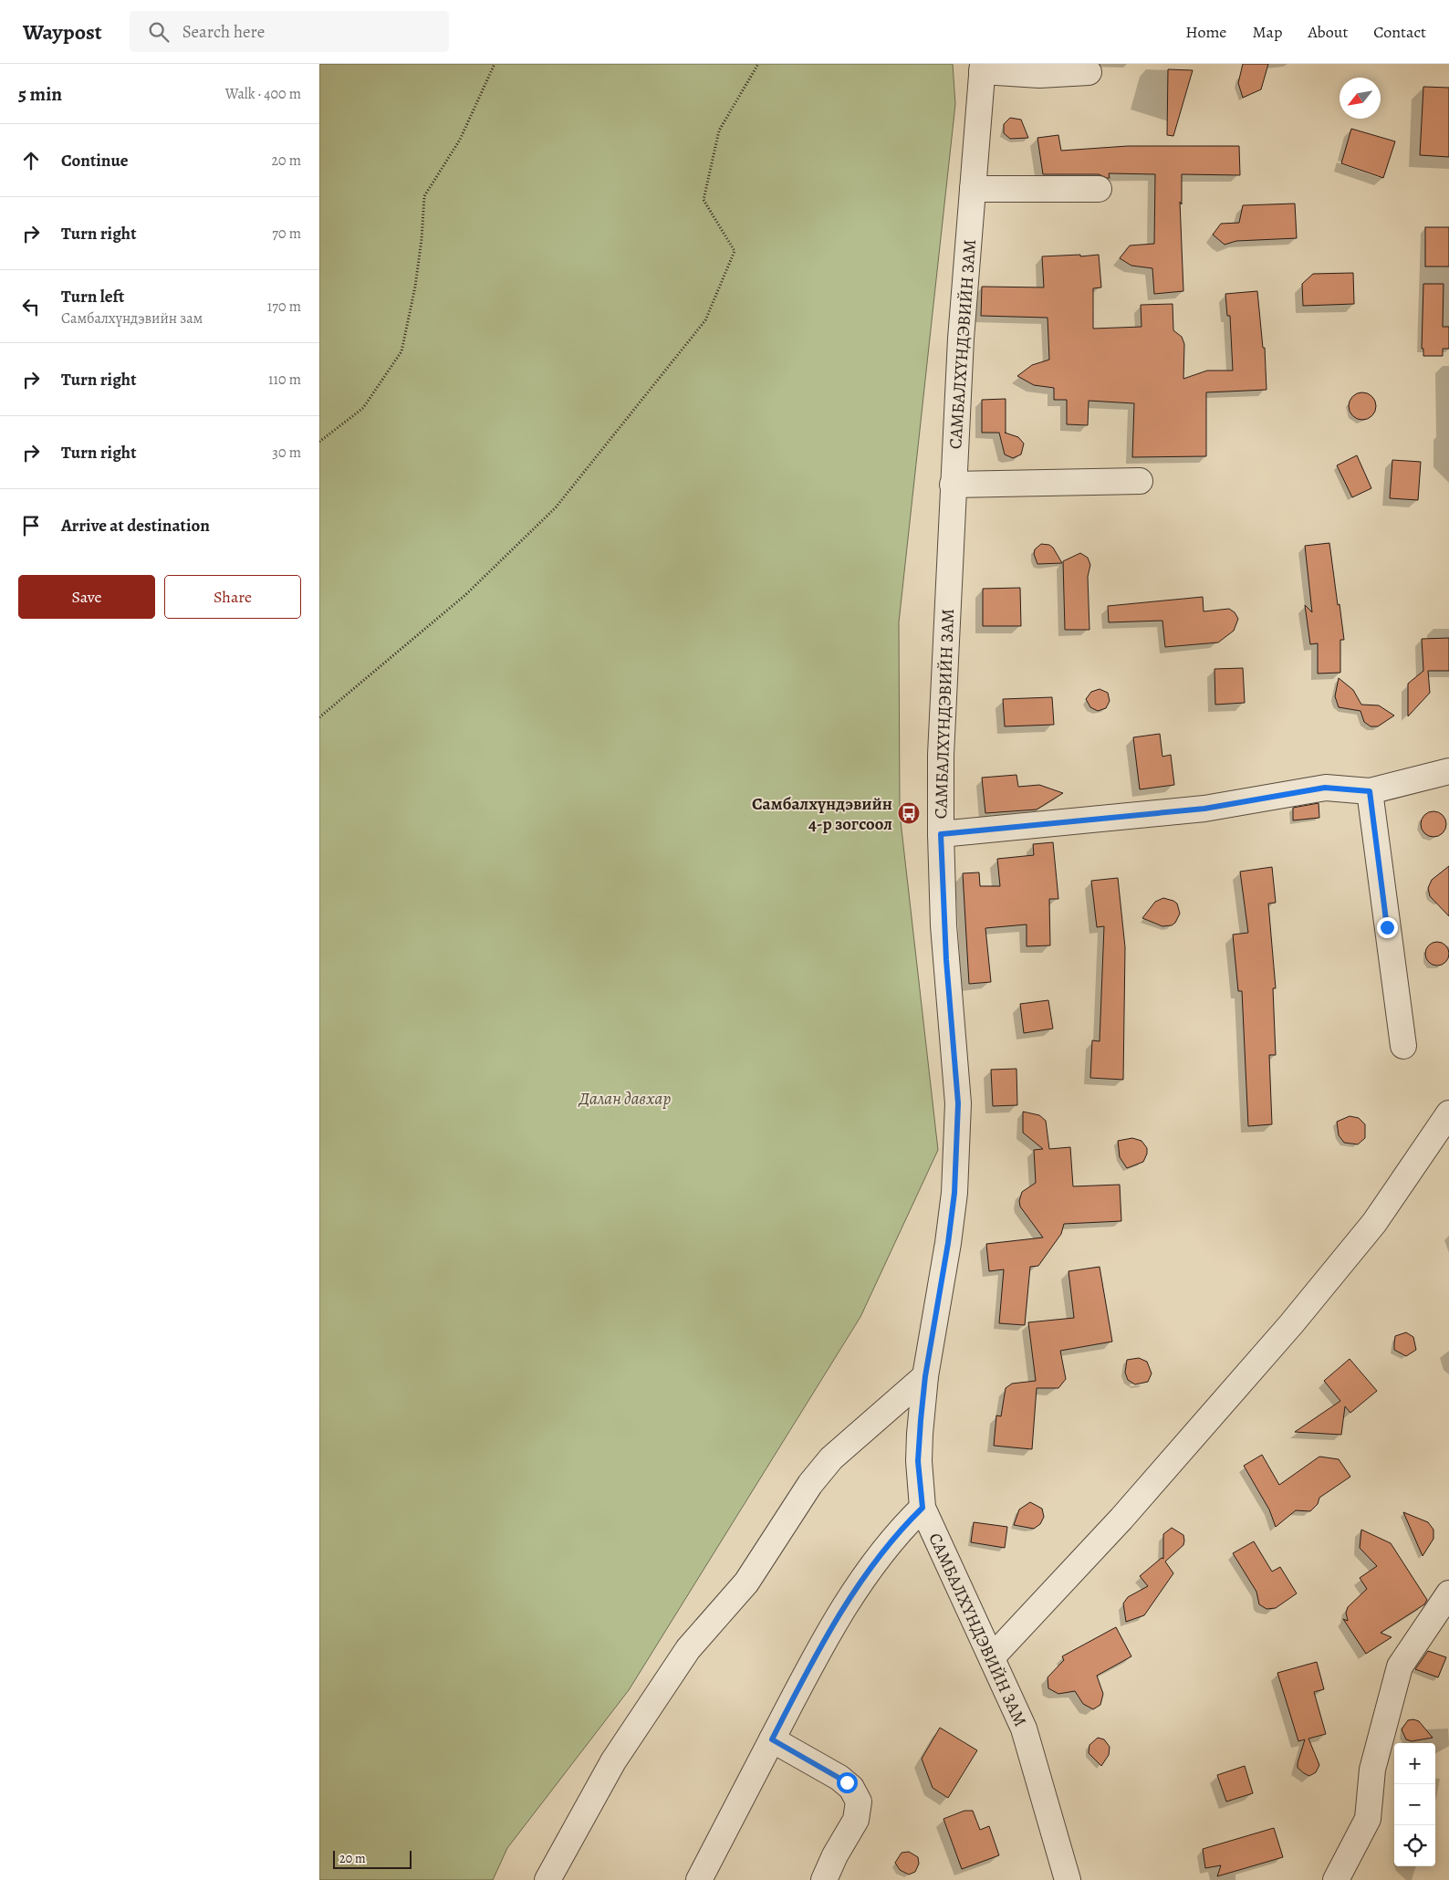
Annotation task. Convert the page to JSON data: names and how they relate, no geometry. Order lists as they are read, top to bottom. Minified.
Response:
{"streets":{"street":["САМБАЛХҮНДЭВИЙН ЗАМ"]},"parks":["Далан давхар"],"places":{"bus stop":["Самбалхүндэвийн 4-р зогсоол"]},"scale_bar":"20 m","north":"bottom left","page":{"header":"Waypost","search":"Search here","nav":["Home","Map","About","Contact"],"heading":["5 min","Walk · 400 m"],"list":[["Continue","20 m"],["Turn right","70 m"],["Turn left","Самбалхүндэвийн зам","170 m"],["Turn right","110 m"],["Turn right","30 m"],"Arrive at destination"],"buttons":["Save","Share"],"map_buttons":["+","−"],"scale":"20 m"}}
